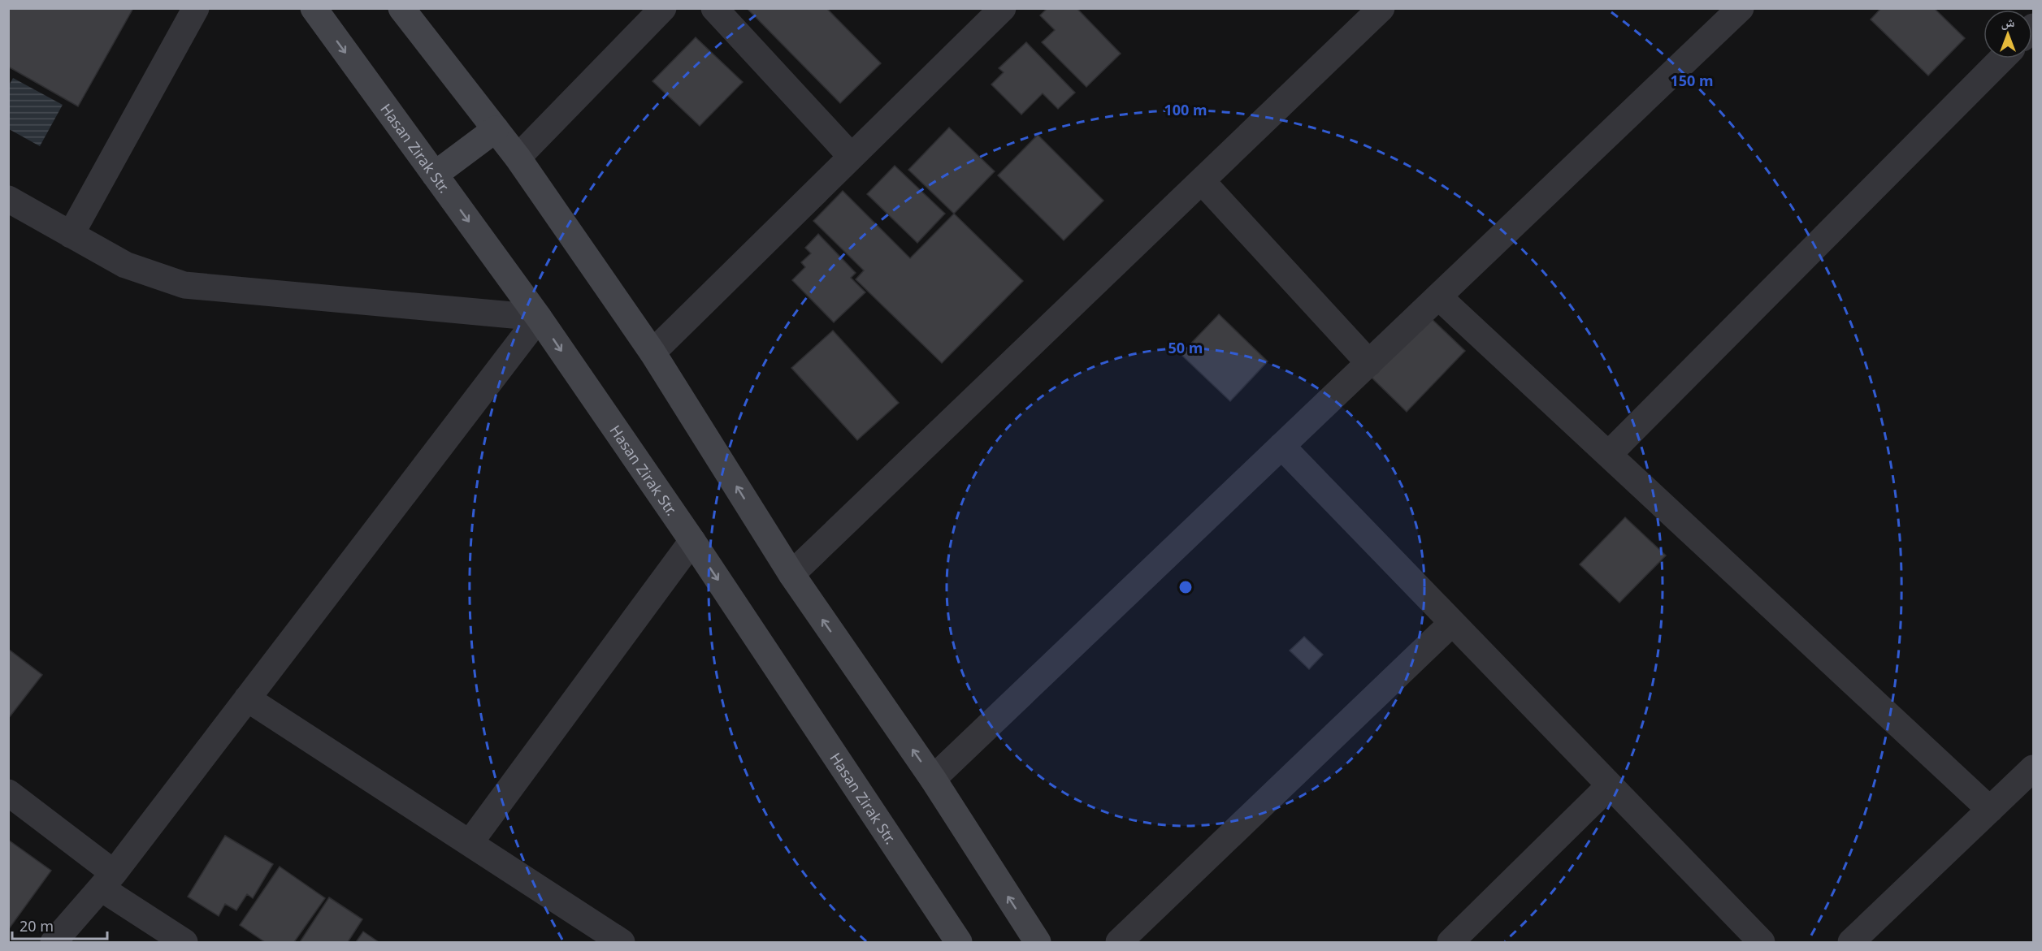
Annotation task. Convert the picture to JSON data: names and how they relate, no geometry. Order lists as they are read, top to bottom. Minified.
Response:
{"streets":{"main road":["Hasan Zirak Str."]},"scale_bar":"20 m","north":"top","rings":["150 m","100 m","50 m"]}
